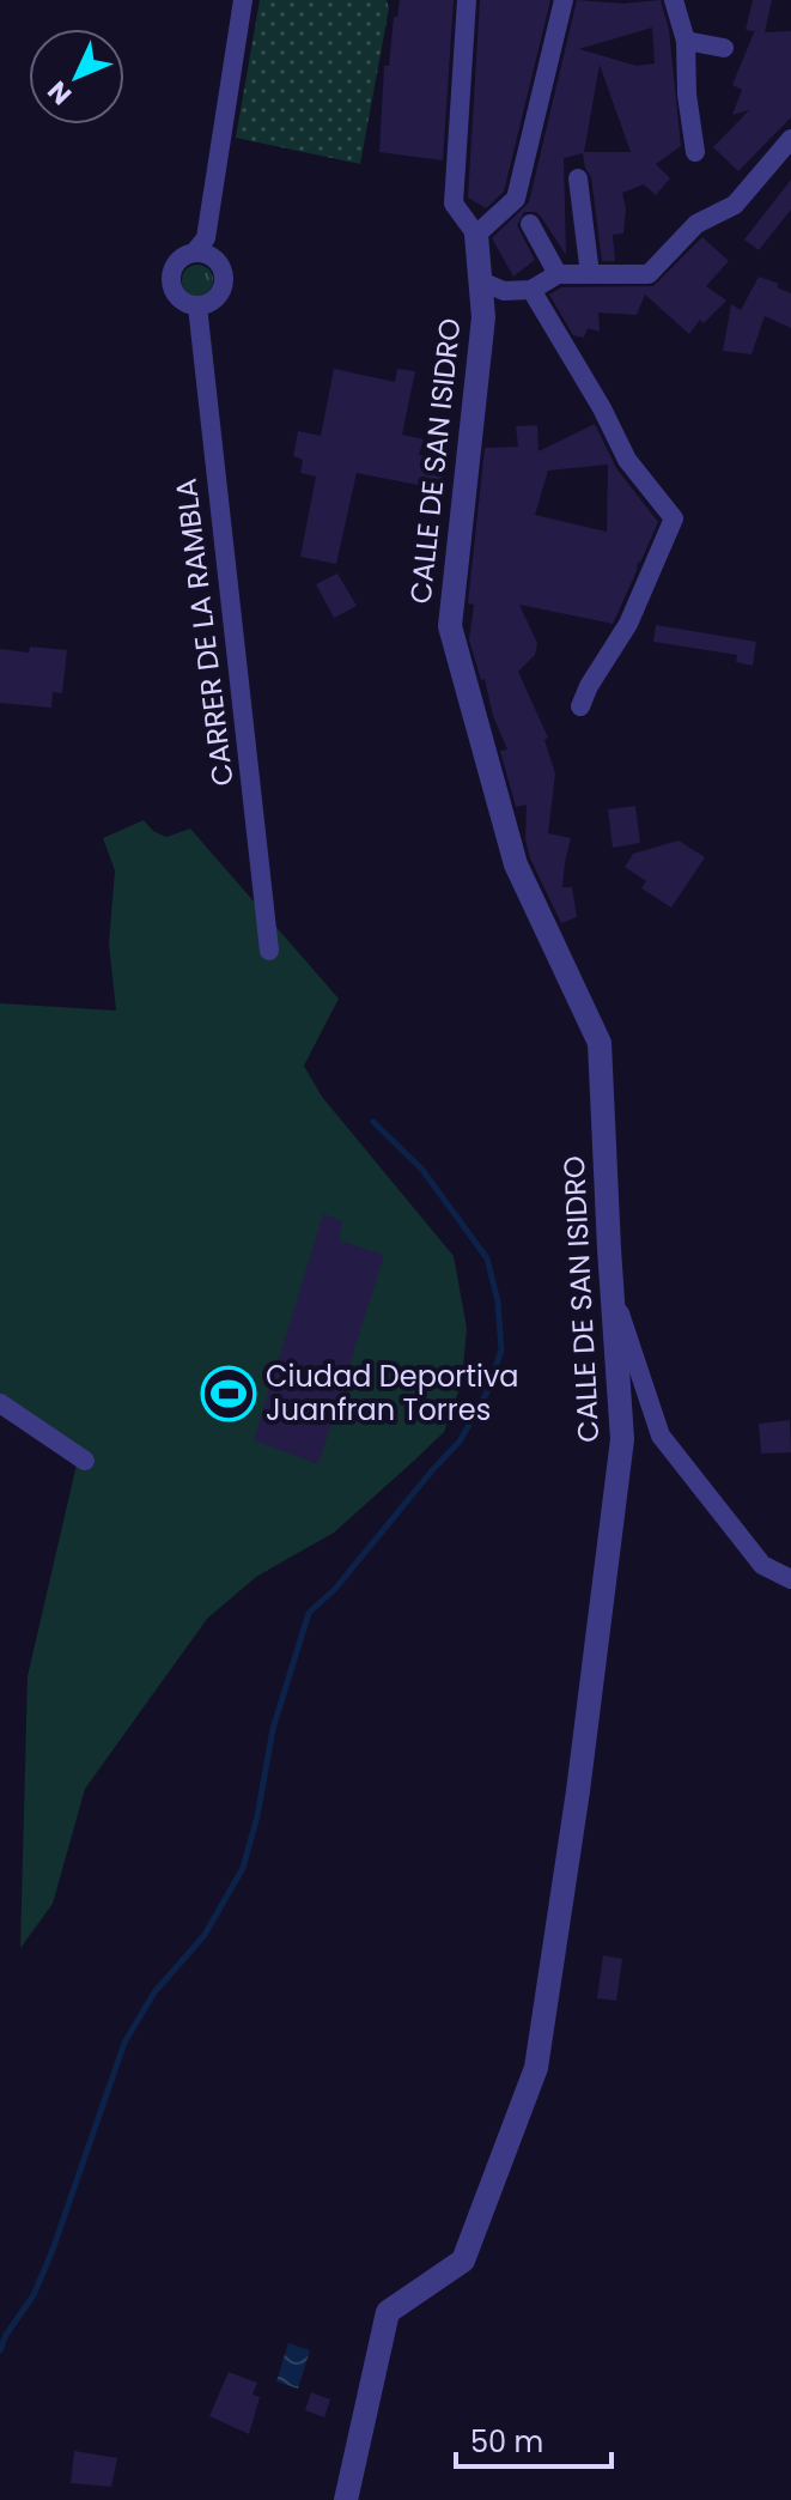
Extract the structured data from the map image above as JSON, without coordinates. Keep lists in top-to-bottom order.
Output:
{
  "streets": {
    "street": ["CALLE DE SAN ISIDRO", "CARRER DE LA RAMBLA"]
  },
  "places": {
    "sports": ["Ciudad Deportiva Juanfran Torres"]
  },
  "scale_bar": "50 m",
  "north": "bottom left"
}
